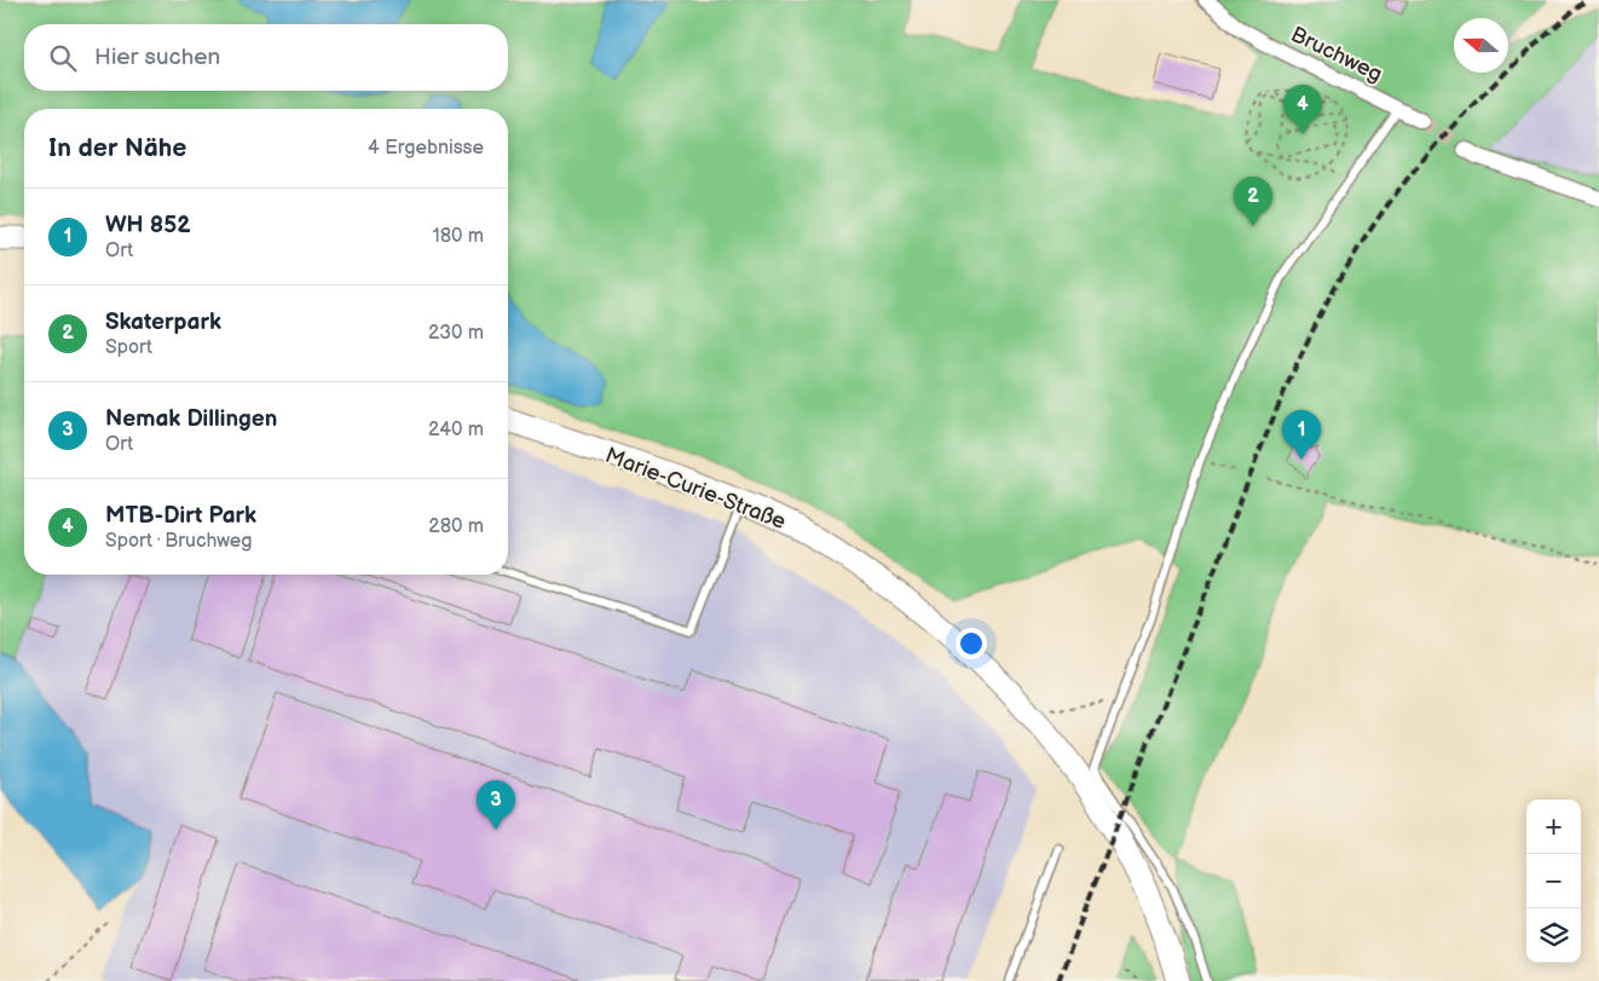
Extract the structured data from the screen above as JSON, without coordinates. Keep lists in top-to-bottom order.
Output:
{
  "streets": {
    "main road": ["Marie-Curie-Straße"],
    "street": ["Bruchweg"]
  },
  "north": "left",
  "page": {
    "search": "Hier suchen",
    "pins": [
      "4",
      "2",
      "1",
      "3"
    ],
    "heading": ["In der Nähe", "4 Ergebnisse"],
    "list": [
      {
        "mark": "1",
        "name": "WH 852",
        "note": "Ort",
        "value": "180 m"
      },
      {
        "mark": "2",
        "name": "Skaterpark",
        "note": "Sport",
        "value": "230 m"
      },
      {
        "mark": "3",
        "name": "Nemak Dillingen",
        "note": "Ort",
        "value": "240 m"
      },
      {
        "mark": "4",
        "name": "MTB-Dirt Park",
        "note": "Sport · Bruchweg",
        "value": "280 m"
      }
    ],
    "map_buttons": ["+", "−"]
  }
}
